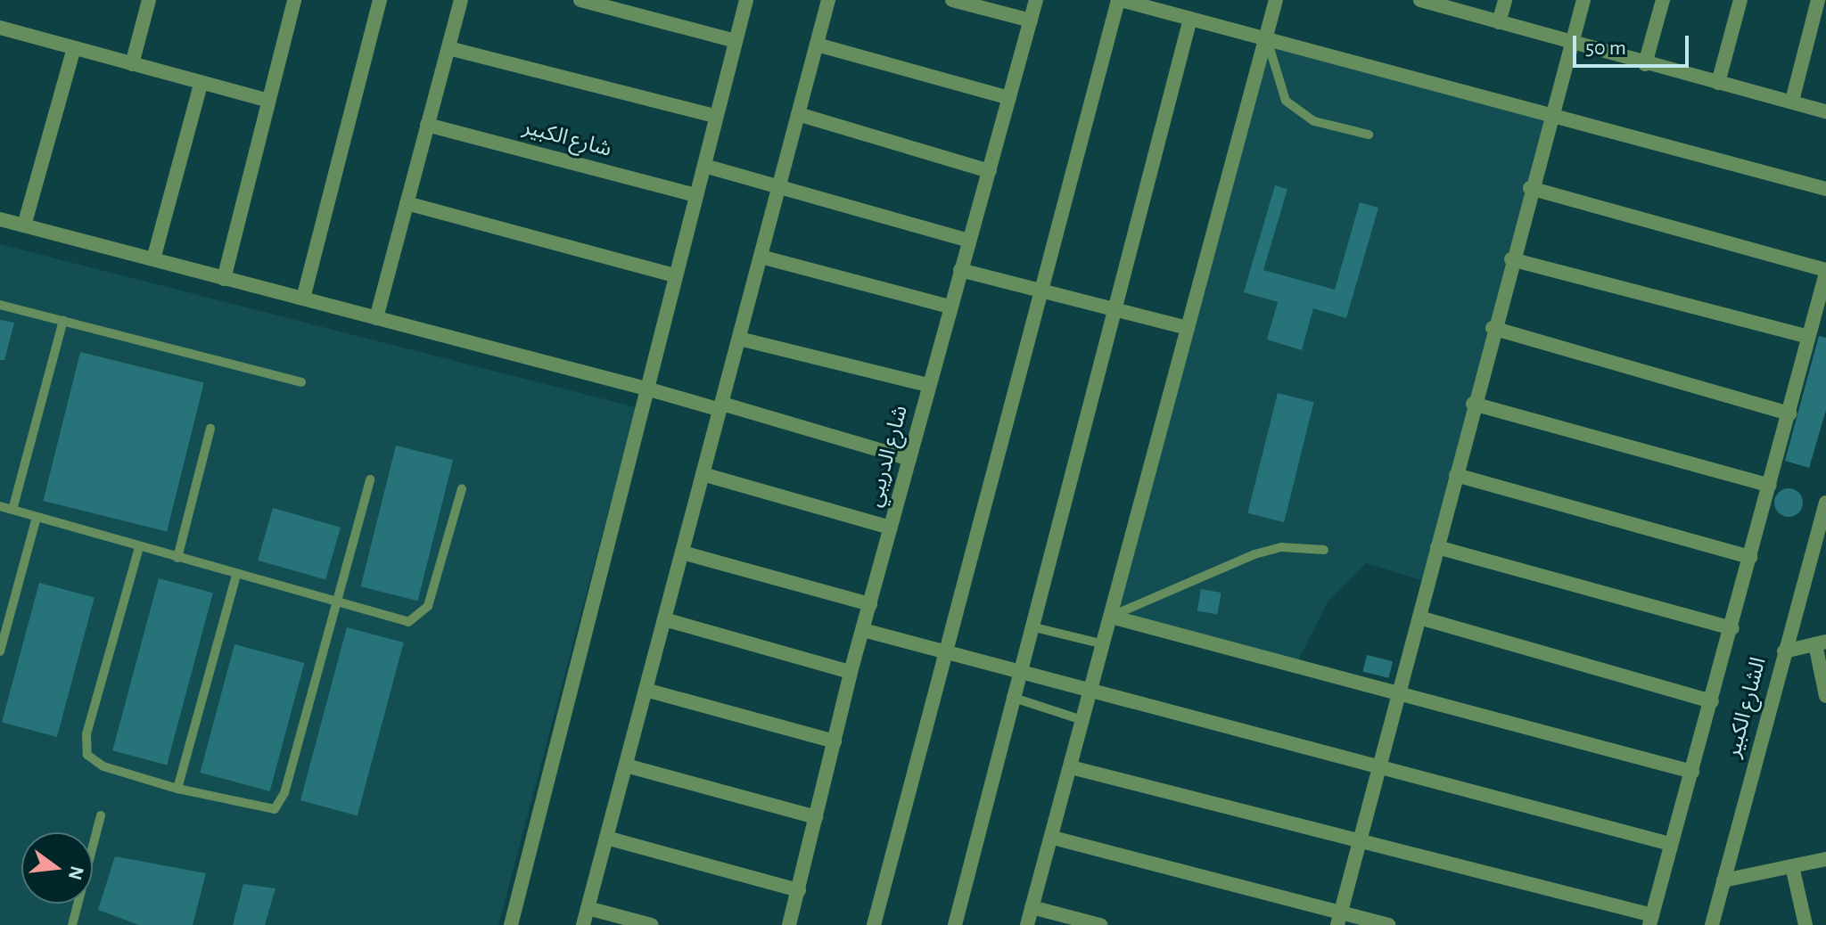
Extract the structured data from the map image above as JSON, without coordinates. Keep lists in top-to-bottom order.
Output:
{
  "streets": {
    "street": ["شارع الكبير", "شارع الدريبي", "الشارع الكبير"]
  },
  "scale_bar": "50 m",
  "north": "right"
}
